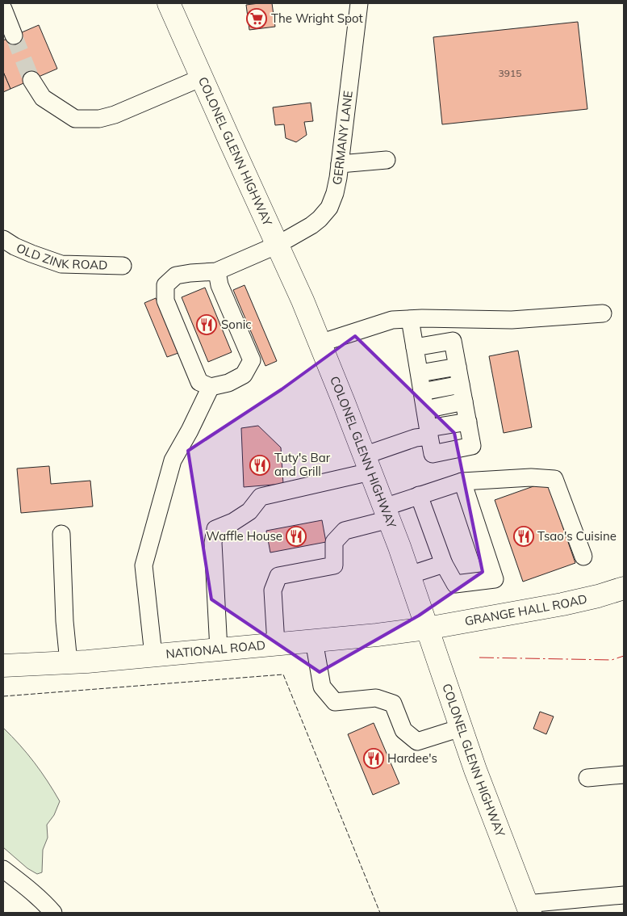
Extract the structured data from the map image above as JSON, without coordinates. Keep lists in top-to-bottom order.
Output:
{
  "streets": {
    "main road": ["COLONEL GLENN HIGHWAY", "GRANGE HALL ROAD", "NATIONAL ROAD"],
    "street": ["GERMANY LANE", "OLD ZINK ROAD"]
  },
  "crossings": [
    ["GERMANY LANE", "COLONEL GLENN HIGHWAY"],
    ["COLONEL GLENN HIGHWAY", "GRANGE HALL ROAD"],
    ["COLONEL GLENN HIGHWAY", "NATIONAL ROAD"],
    ["GRANGE HALL ROAD", "NATIONAL ROAD"]
  ],
  "places": {
    "supermarket": ["The Wright Spot"],
    "restaurant": [
      "Sonic",
      "Tuty's Bar and Grill",
      "Waffle House",
      "Tsao's Cuisine",
      "Hardee's"
    ]
  },
  "house_numbers": ["3915"]
}
